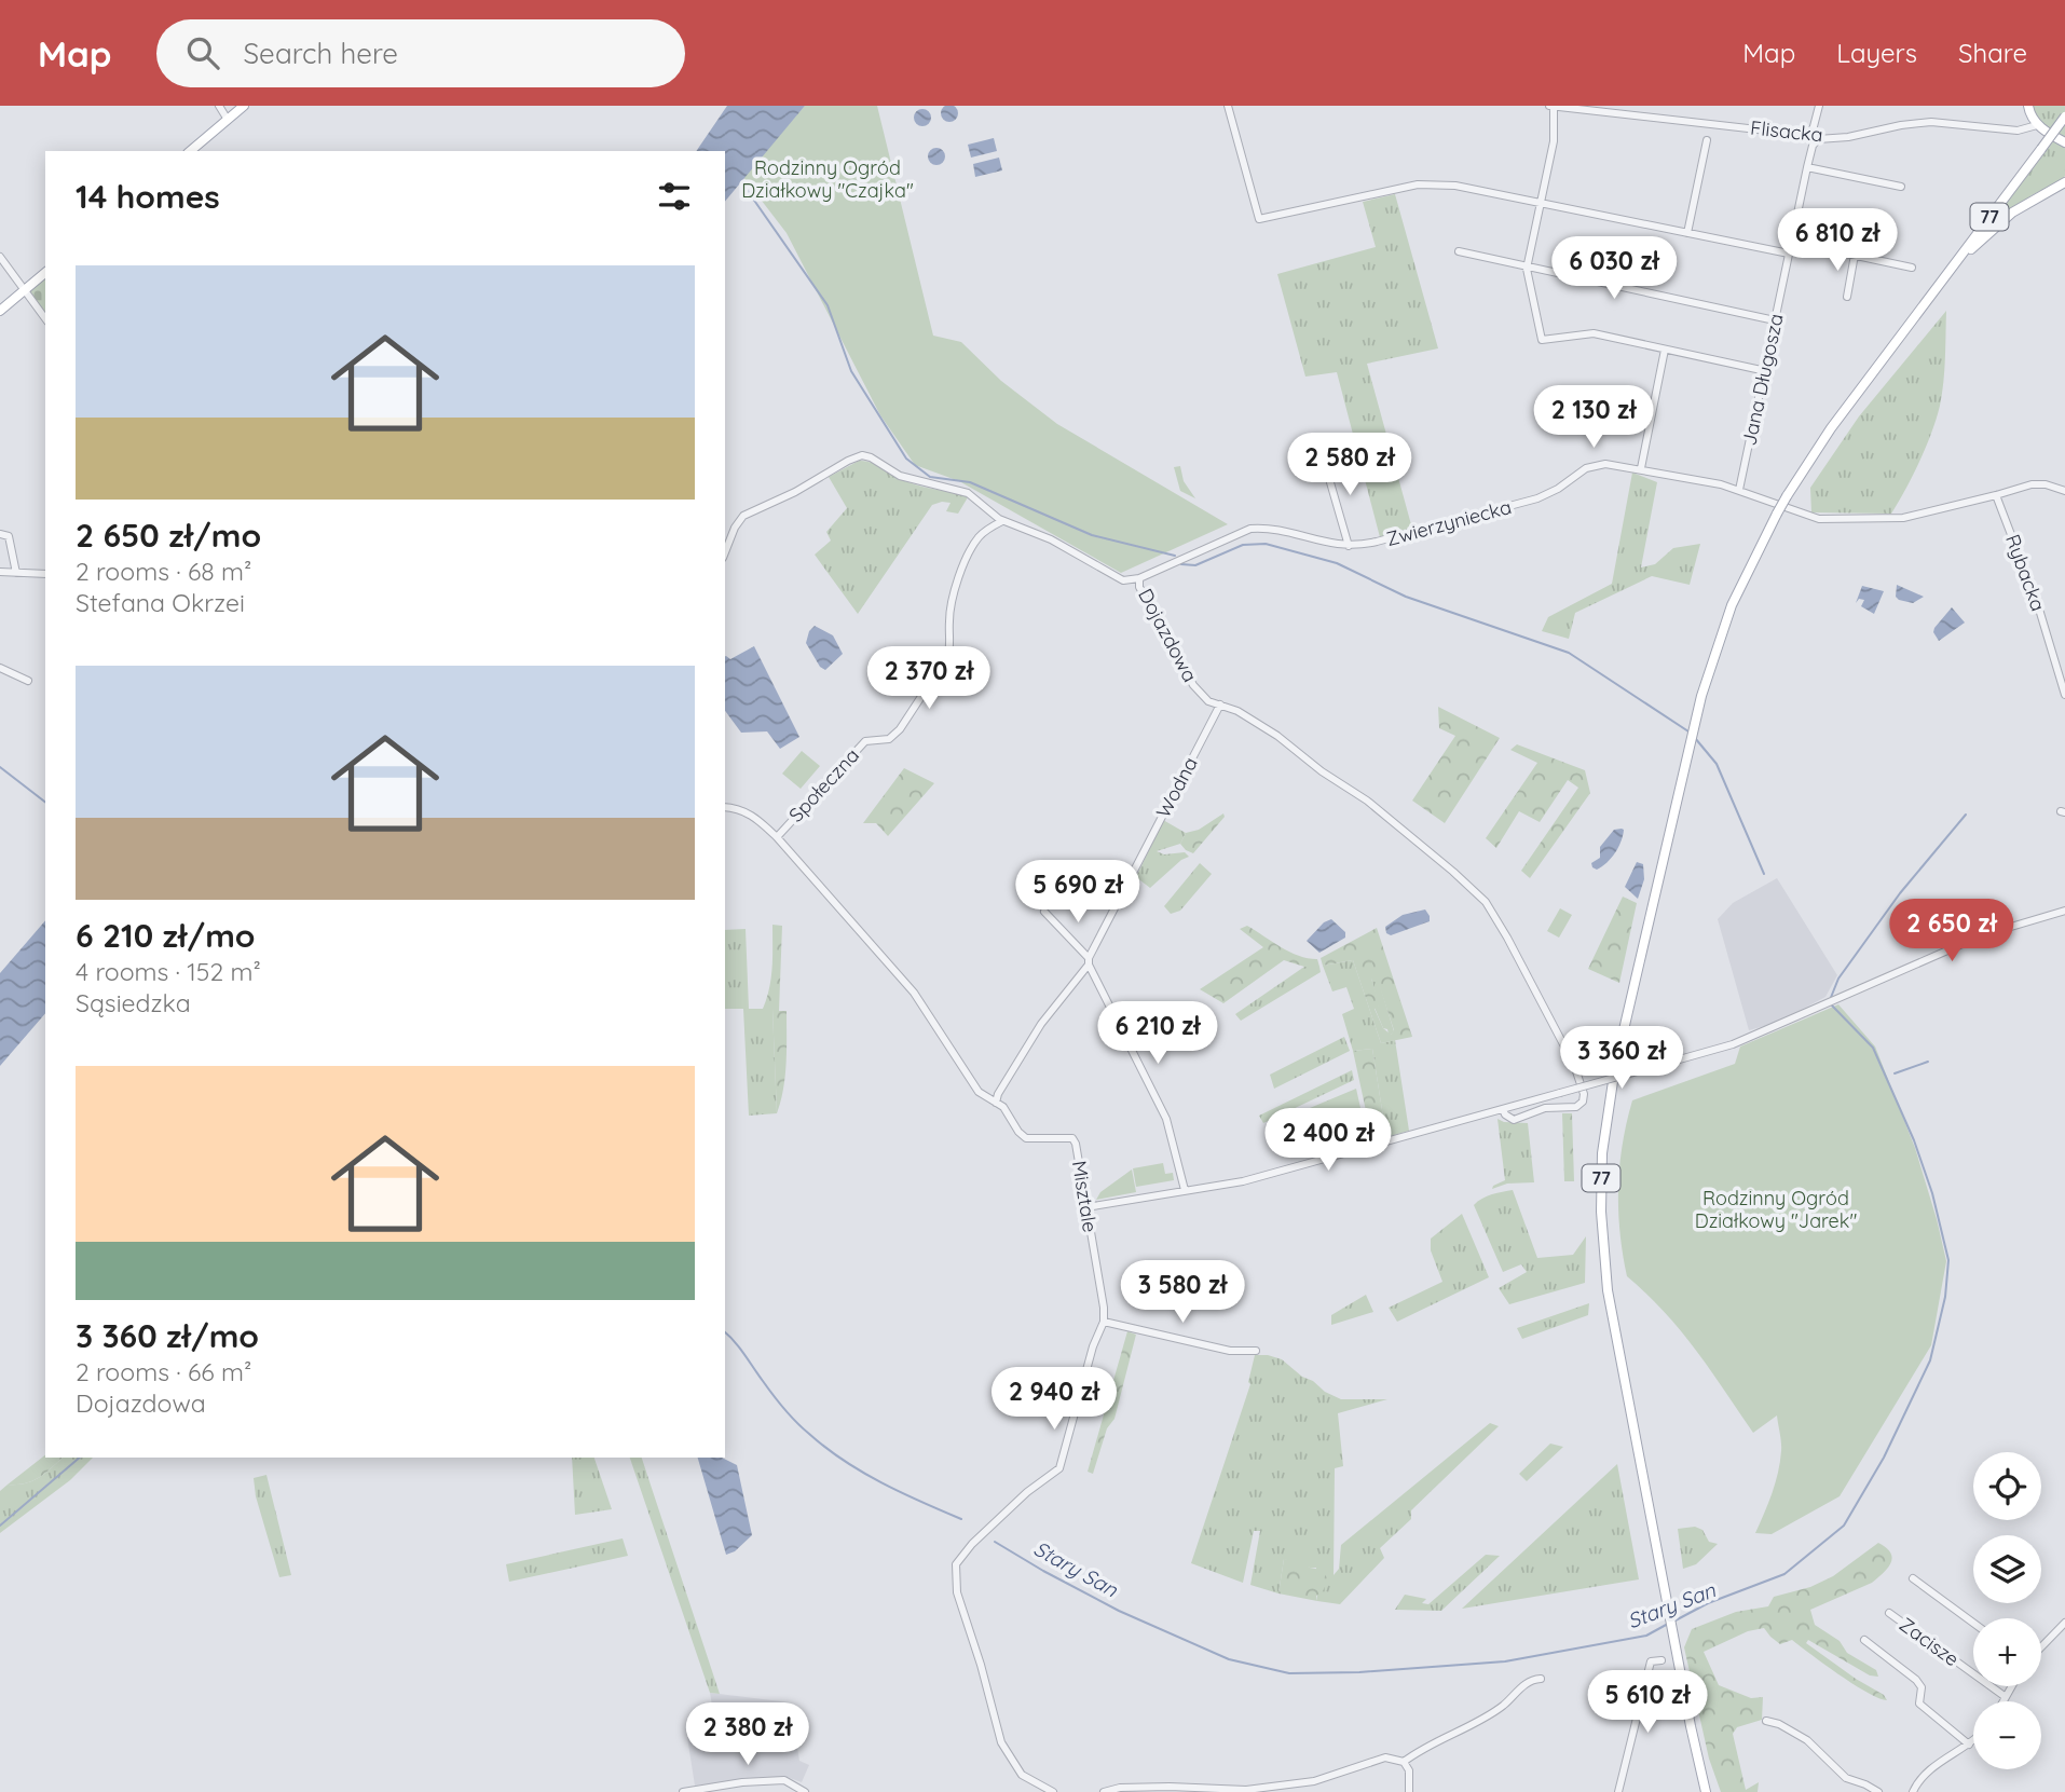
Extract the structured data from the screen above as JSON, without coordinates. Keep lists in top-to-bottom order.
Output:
{
  "streets": {
    "main road": ["77"],
    "street": [
      "Flisacka",
      "Jana Długosza",
      "Zwierzyniecka",
      "Rybacka",
      "Dojazdowa",
      "Społeczna",
      "Wodna",
      "Misztale",
      "Zacisze"
    ]
  },
  "crossings": [
    ["Flisacka", "Jana Długosza"],
    ["Jana Długosza", "Zwierzyniecka"],
    ["Zwierzyniecka", "Rybacka"],
    ["Zwierzyniecka", "Dojazdowa"],
    ["Dojazdowa", "Społeczna"],
    ["Dojazdowa", "Wodna"],
    ["Społeczna", "Misztale"],
    ["Wodna", "Misztale"]
  ],
  "water": ["Stary San"],
  "parks": ["Rodzinny Ogród Działkowy \"Czajka\"", "Rodzinny Ogród Działkowy \"Jarek\""],
  "page": {
    "header": "Map",
    "search": "Search here",
    "nav": ["Map", "Layers", "Share"],
    "heading": "14 homes",
    "price": [
      "6 810 zł",
      "6 030 zł",
      "2 130 zł",
      "2 580 zł",
      "2 370 zł",
      "5 690 zł",
      "2 650 zł",
      "6 210 zł",
      "3 360 zł",
      "2 400 zł",
      "3 580 zł",
      "2 940 zł",
      "5 610 zł",
      "2 380 zł"
    ],
    "list": [
      {
        "name": "2 650 zł/mo",
        "note": "2 rooms · 68 m² · Stefana Okrzei"
      },
      {
        "name": "6 210 zł/mo",
        "note": "4 rooms · 152 m² · Sąsiedzka"
      },
      {
        "name": "3 360 zł/mo",
        "note": "2 rooms · 66 m² · Dojazdowa"
      }
    ],
    "map_buttons": ["+", "−"]
  }
}
